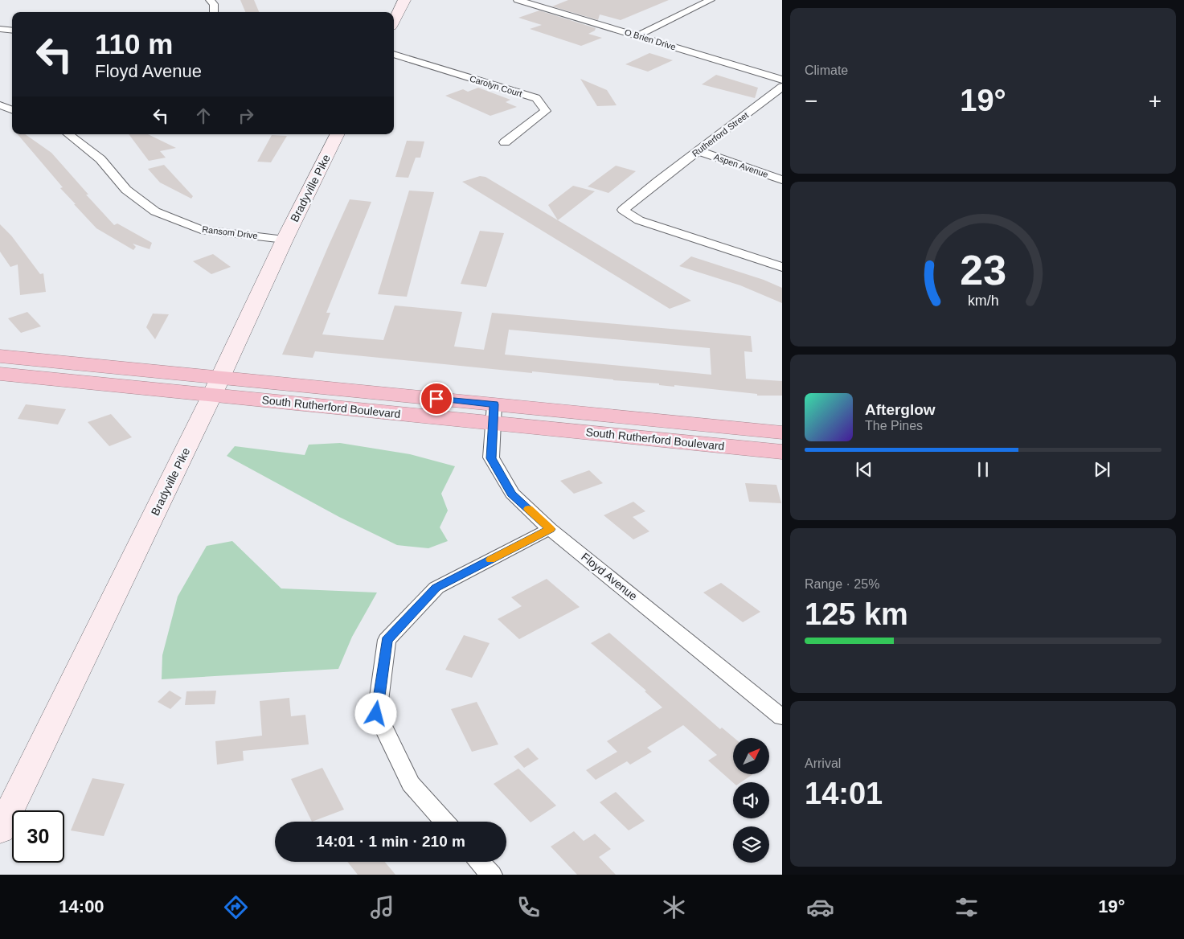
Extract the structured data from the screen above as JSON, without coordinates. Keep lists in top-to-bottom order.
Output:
{
  "streets": {
    "highway": ["South Rutherford Boulevard"],
    "main road": ["Bradyville Pike"],
    "street": [
      "O Brien Drive",
      "Carolyn Court",
      "Rutherford Street",
      "Aspen Avenue",
      "Ransom Drive",
      "Floyd Avenue"
    ]
  },
  "crossings": [
    ["Rutherford Street", "Aspen Avenue"],
    ["Bradyville Pike", "Ransom Drive"],
    ["Bradyville Pike", "South Rutherford Boulevard"],
    ["South Rutherford Boulevard", "Floyd Avenue"]
  ],
  "north": "top right",
  "page": {
    "tile": [
      "Climate",
      ["Range · 25%", "125 km"],
      ["Arrival", "14:01"]
    ],
    "turn": ["110 m", "Floyd Avenue"],
    "heat": ["−", "19°", "+"],
    "song": ["Afterglow", "The Pines"],
    "limit": "30",
    "trip": "14:01 · 1 min · 210 m",
    "tabs": ["14:00", "19°"],
    "gauge": ["23", "km/h"]
  }
}
